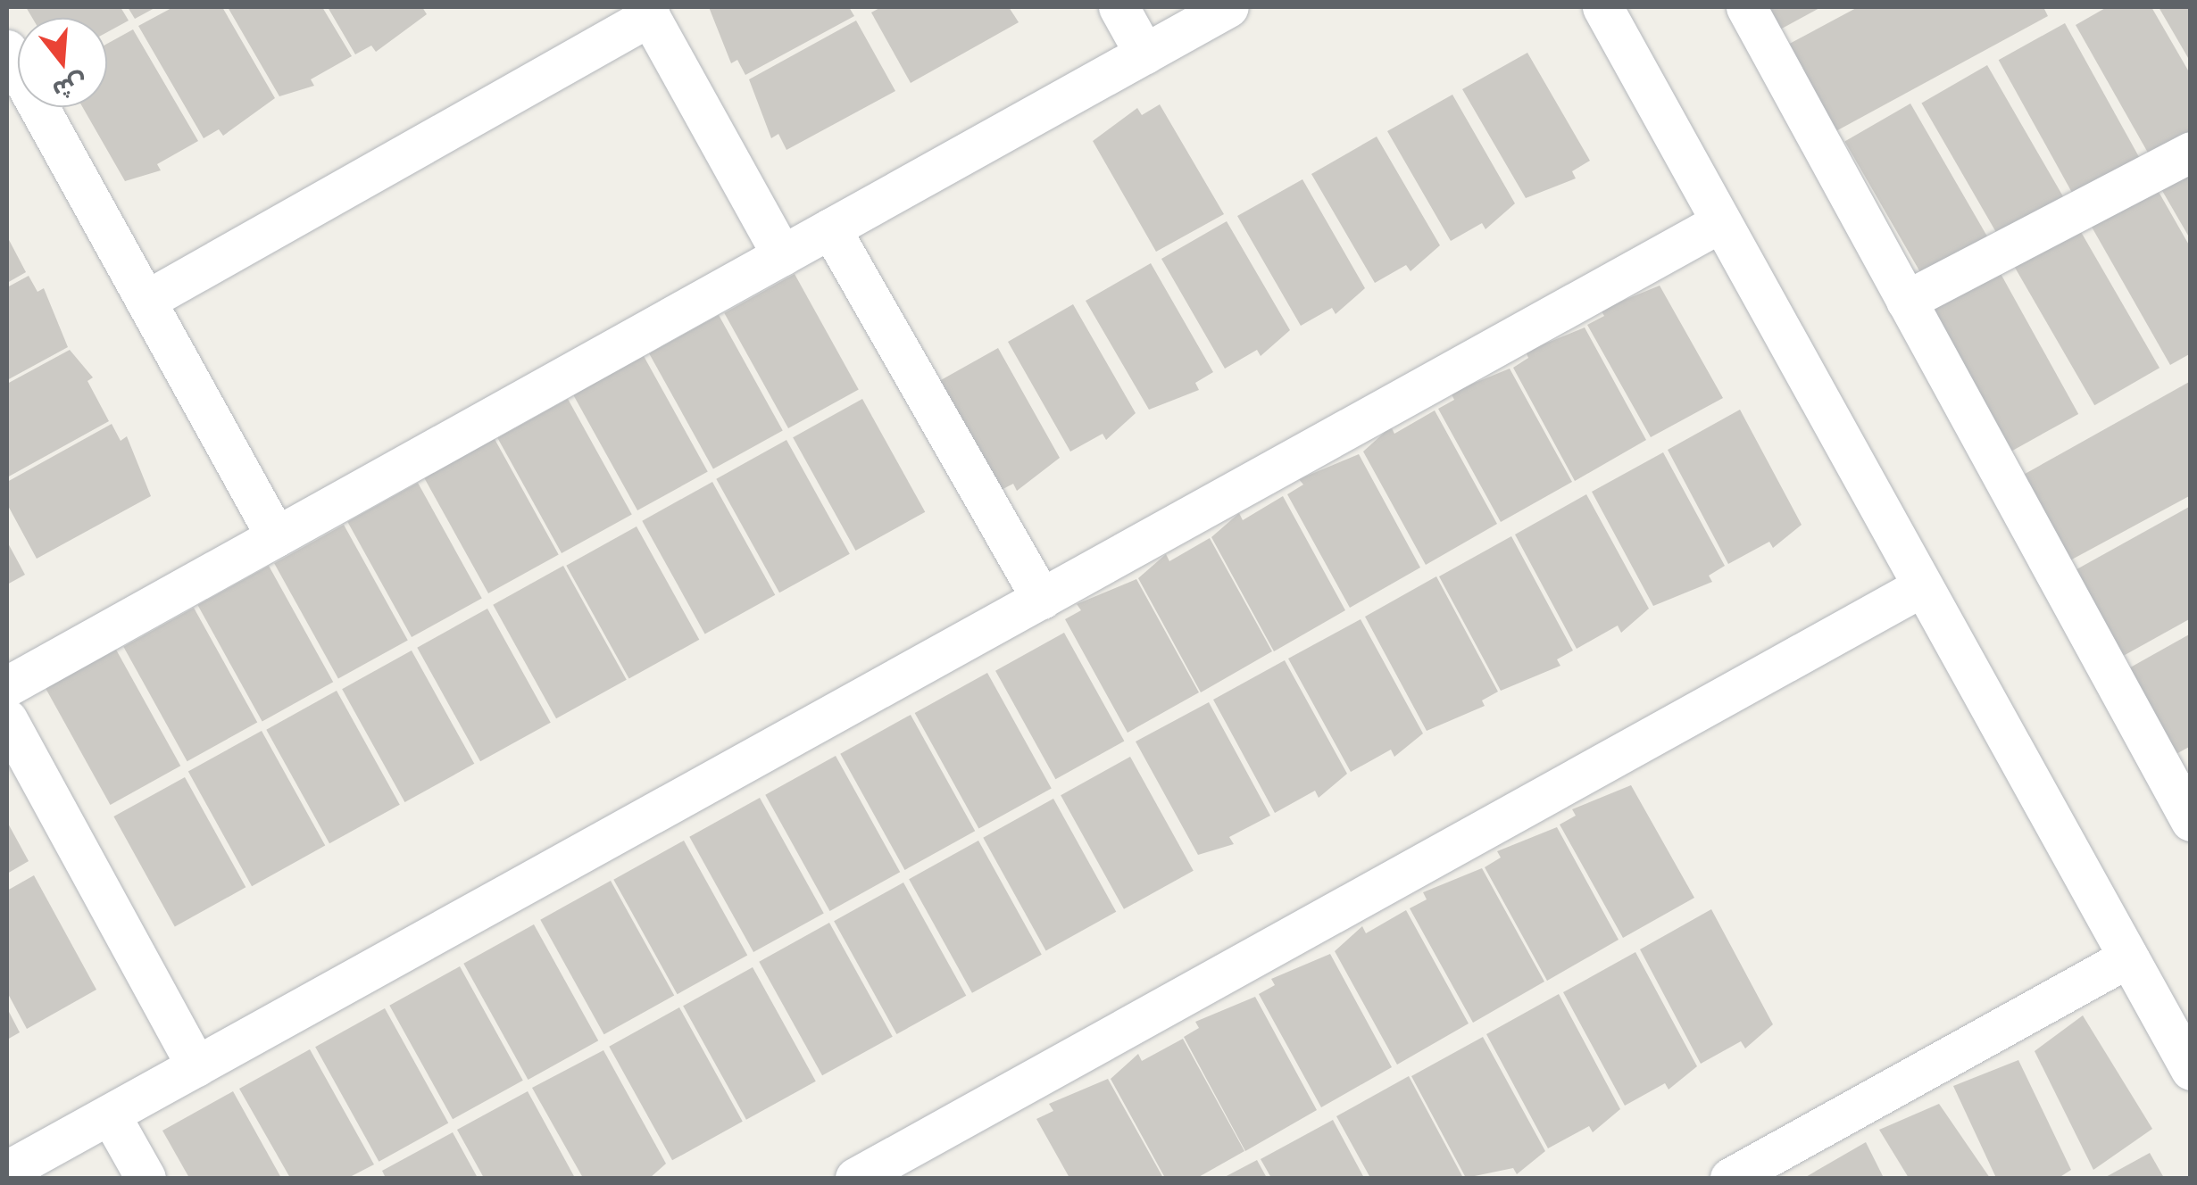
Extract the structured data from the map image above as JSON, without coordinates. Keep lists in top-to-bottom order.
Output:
{
  "north": "bottom"
}
